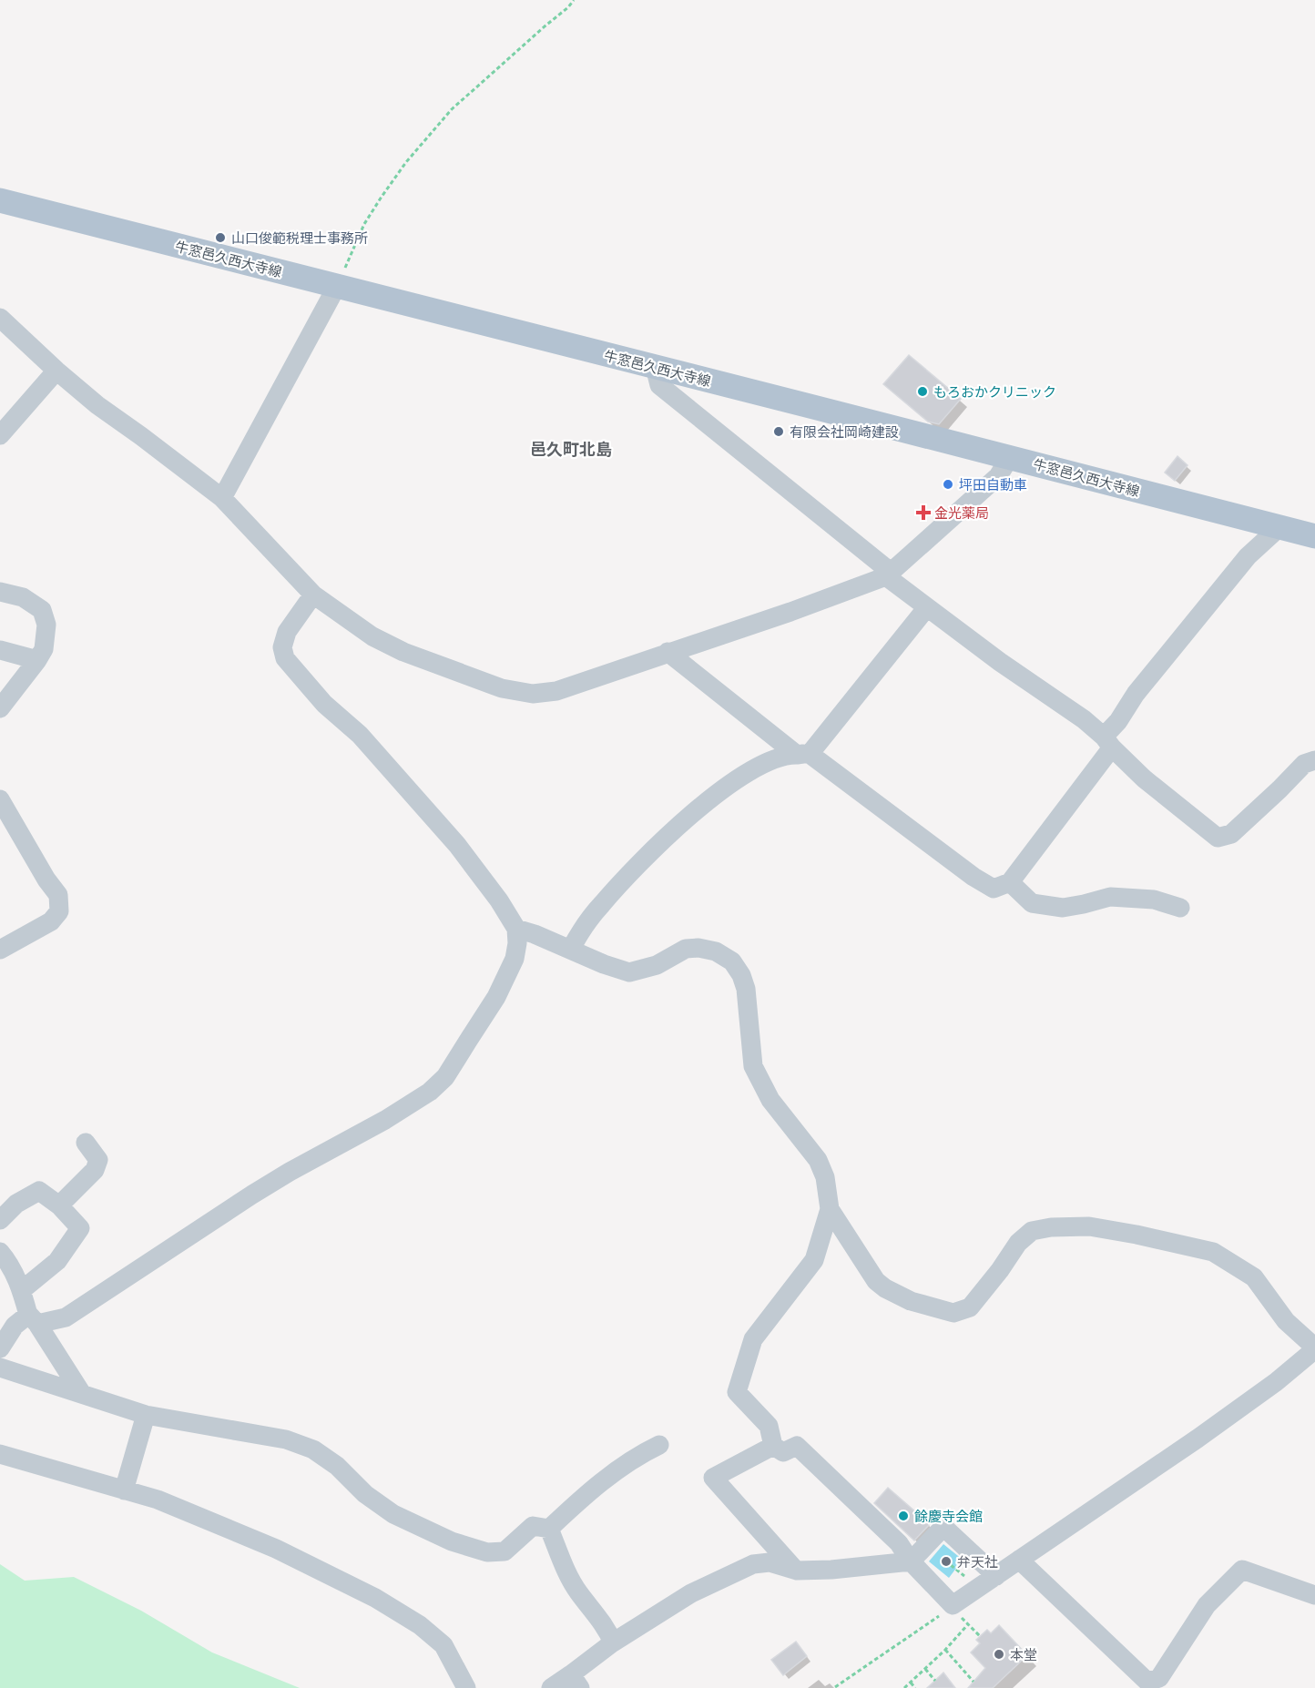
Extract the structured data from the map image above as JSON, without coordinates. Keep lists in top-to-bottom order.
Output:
{
  "streets": {
    "main road": ["牛窓邑久西大寺線"]
  },
  "districts": ["邑久町北島"],
  "places": {
    "other": [
      "山口俊範税理士事務所",
      "もろおかクリニック",
      "有限会社岡崎建設",
      "坪田自動車",
      "餘慶寺会館",
      "弁天社",
      "本堂"
    ],
    "health": ["金光薬局"]
  }
}
